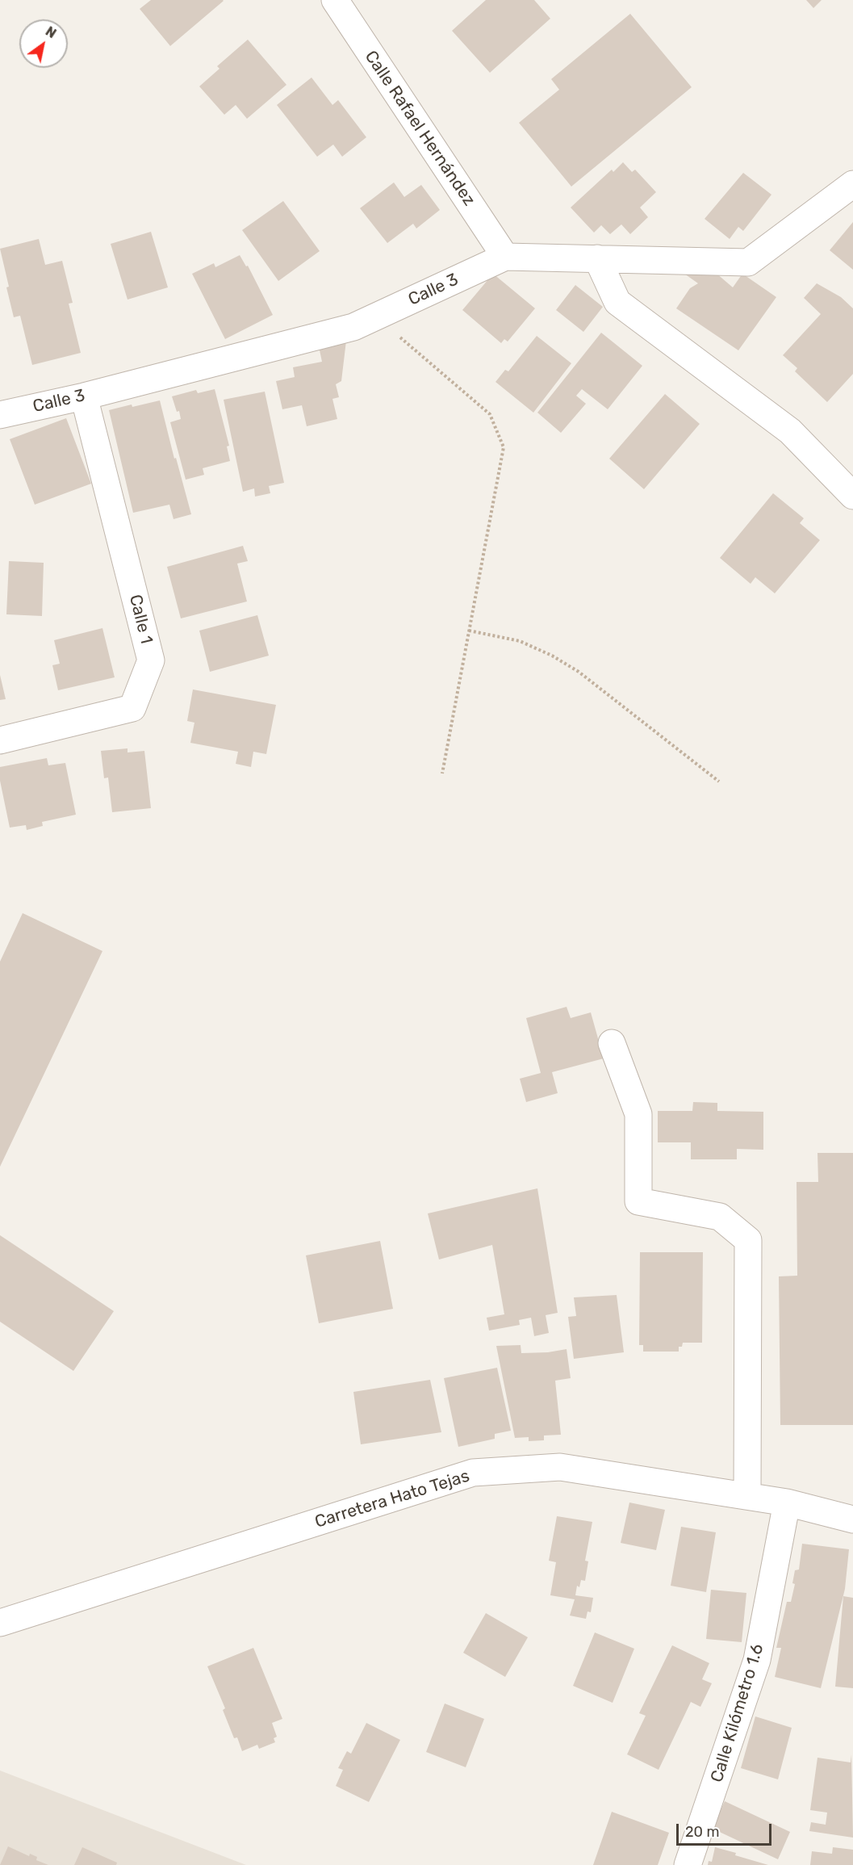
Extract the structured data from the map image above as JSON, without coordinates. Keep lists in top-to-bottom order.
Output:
{
  "streets": {
    "street": [
      "Calle Rafael Hernández",
      "Calle 3",
      "Calle 1",
      "Carretera Hato Tejas",
      "Calle Kilómetro 1.6"
    ]
  },
  "crossings": [
    ["Calle Rafael Hernández", "Calle 3"],
    ["Calle 3", "Calle 1"],
    ["Carretera Hato Tejas", "Calle Kilómetro 1.6"]
  ],
  "scale_bar": "20 m",
  "north": "top right"
}
